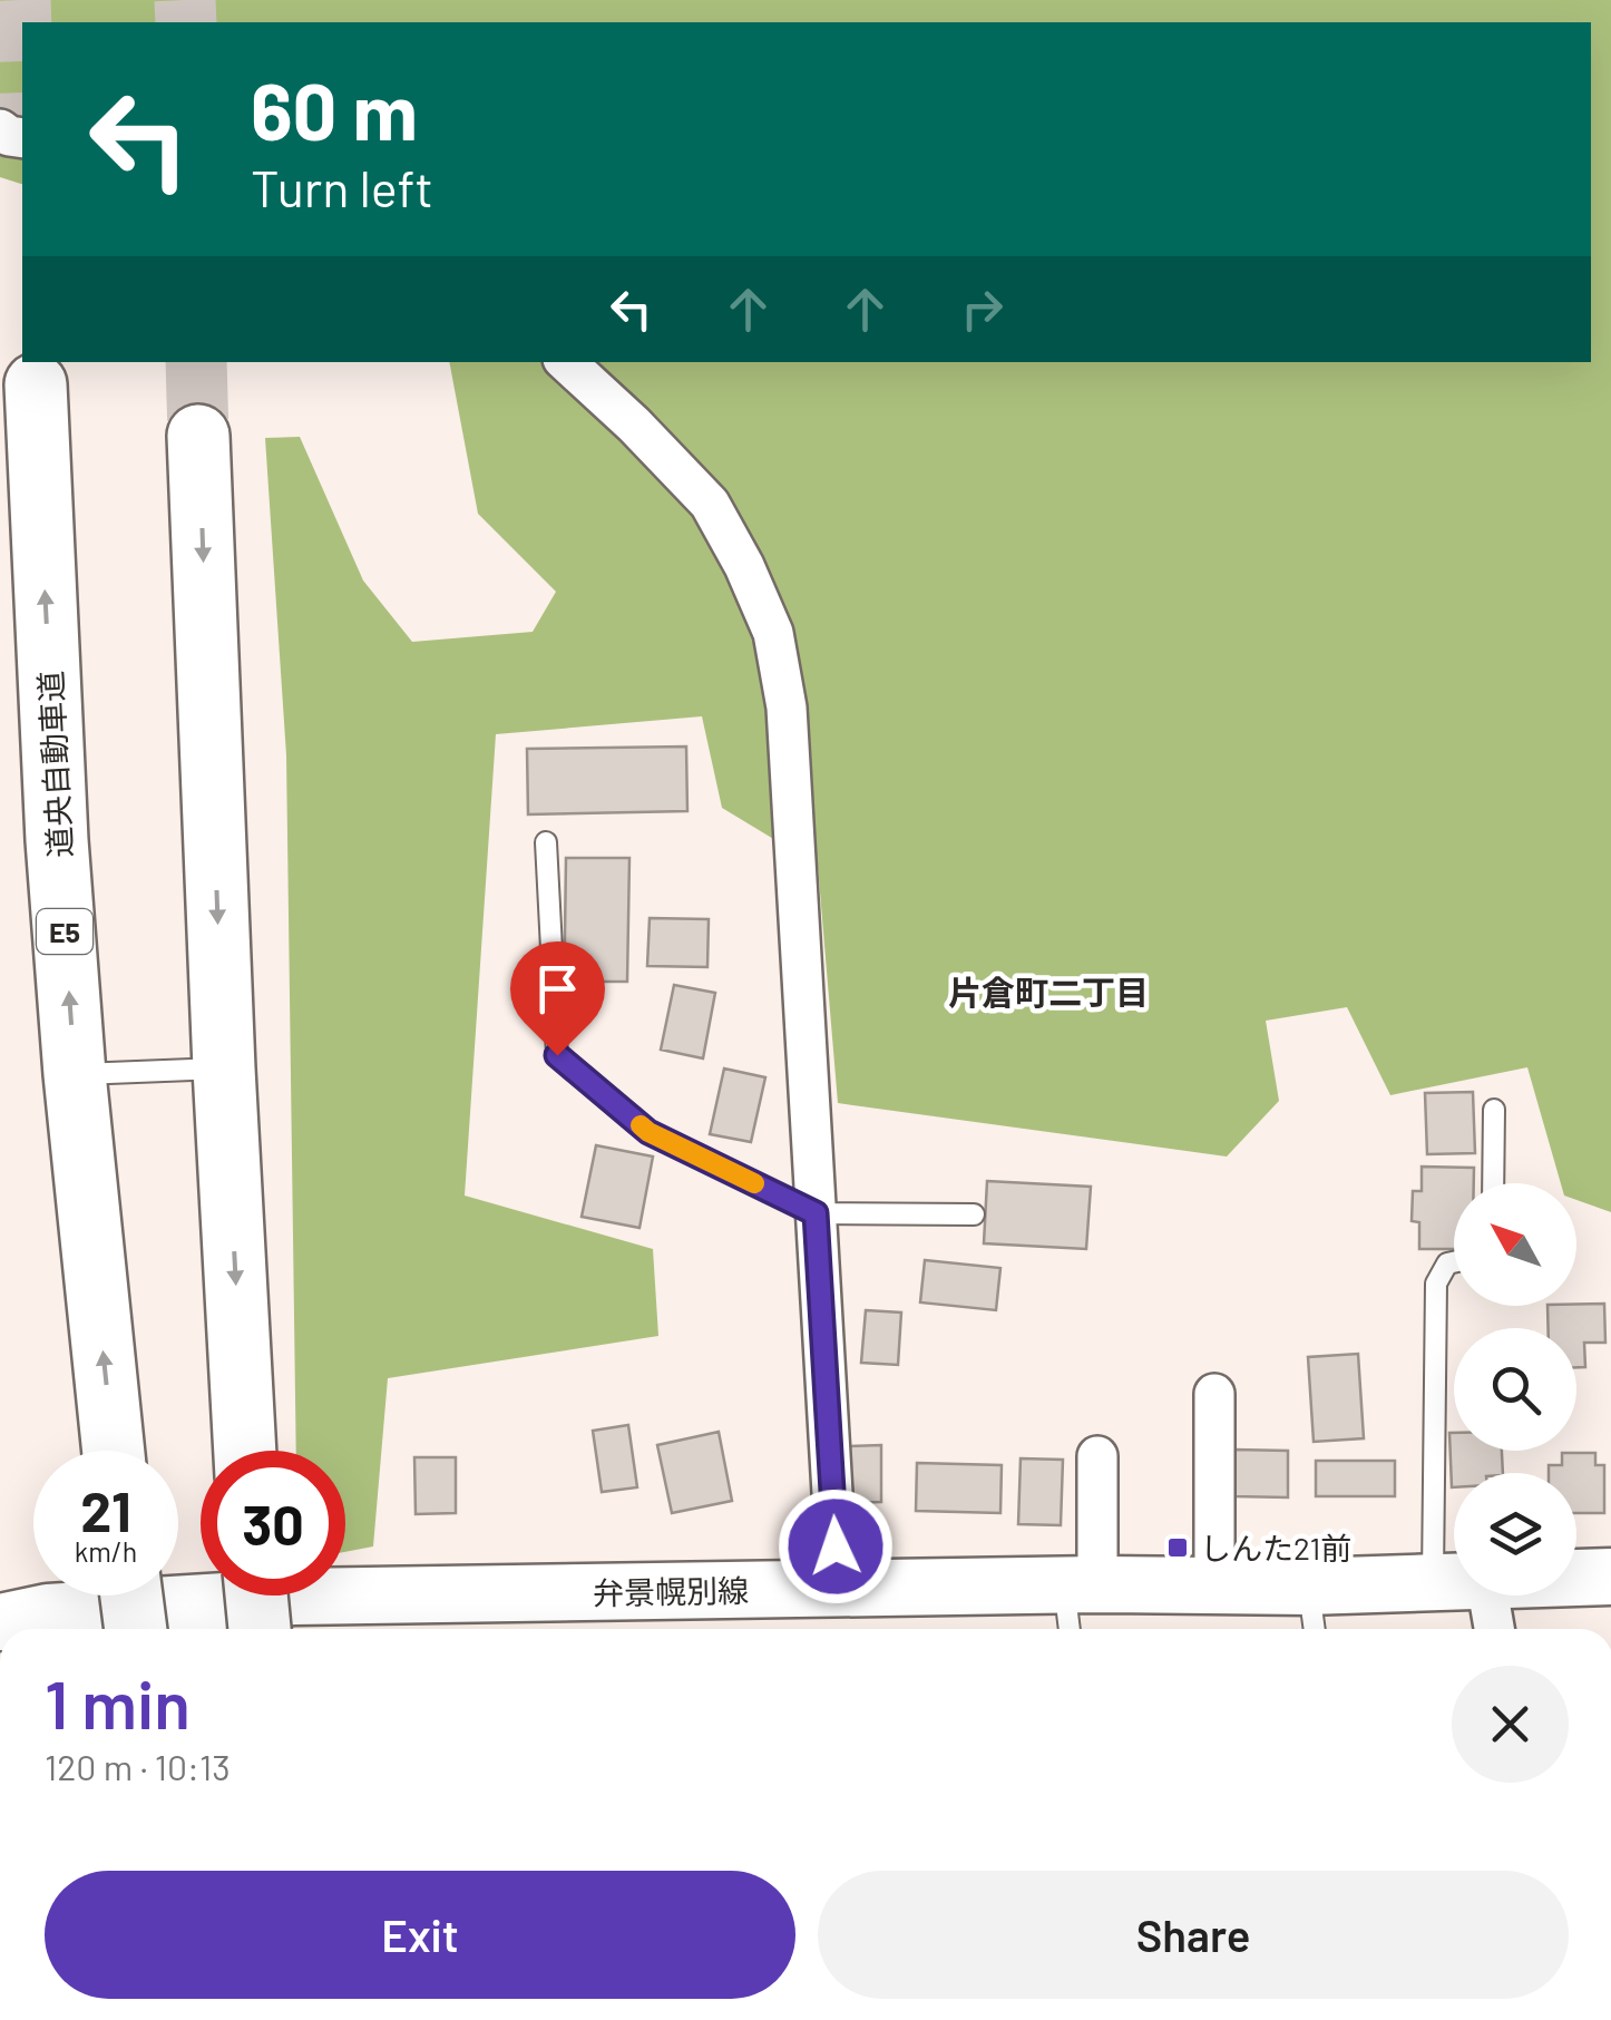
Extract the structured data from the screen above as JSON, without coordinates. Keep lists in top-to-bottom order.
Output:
{
  "streets": {
    "highway": ["道央自動車道", "E5"],
    "main road": ["弁景幌別線"]
  },
  "districts": ["片倉町二丁目"],
  "places": {
    "transit": ["しんた21前"]
  },
  "north": "top left",
  "page": {
    "turn": ["60 m", "Turn left"],
    "speed": "21 km/h",
    "limit": "30",
    "heading": ["1 min", "120 m · 10:13"],
    "buttons": ["Exit", "Share"]
  }
}
